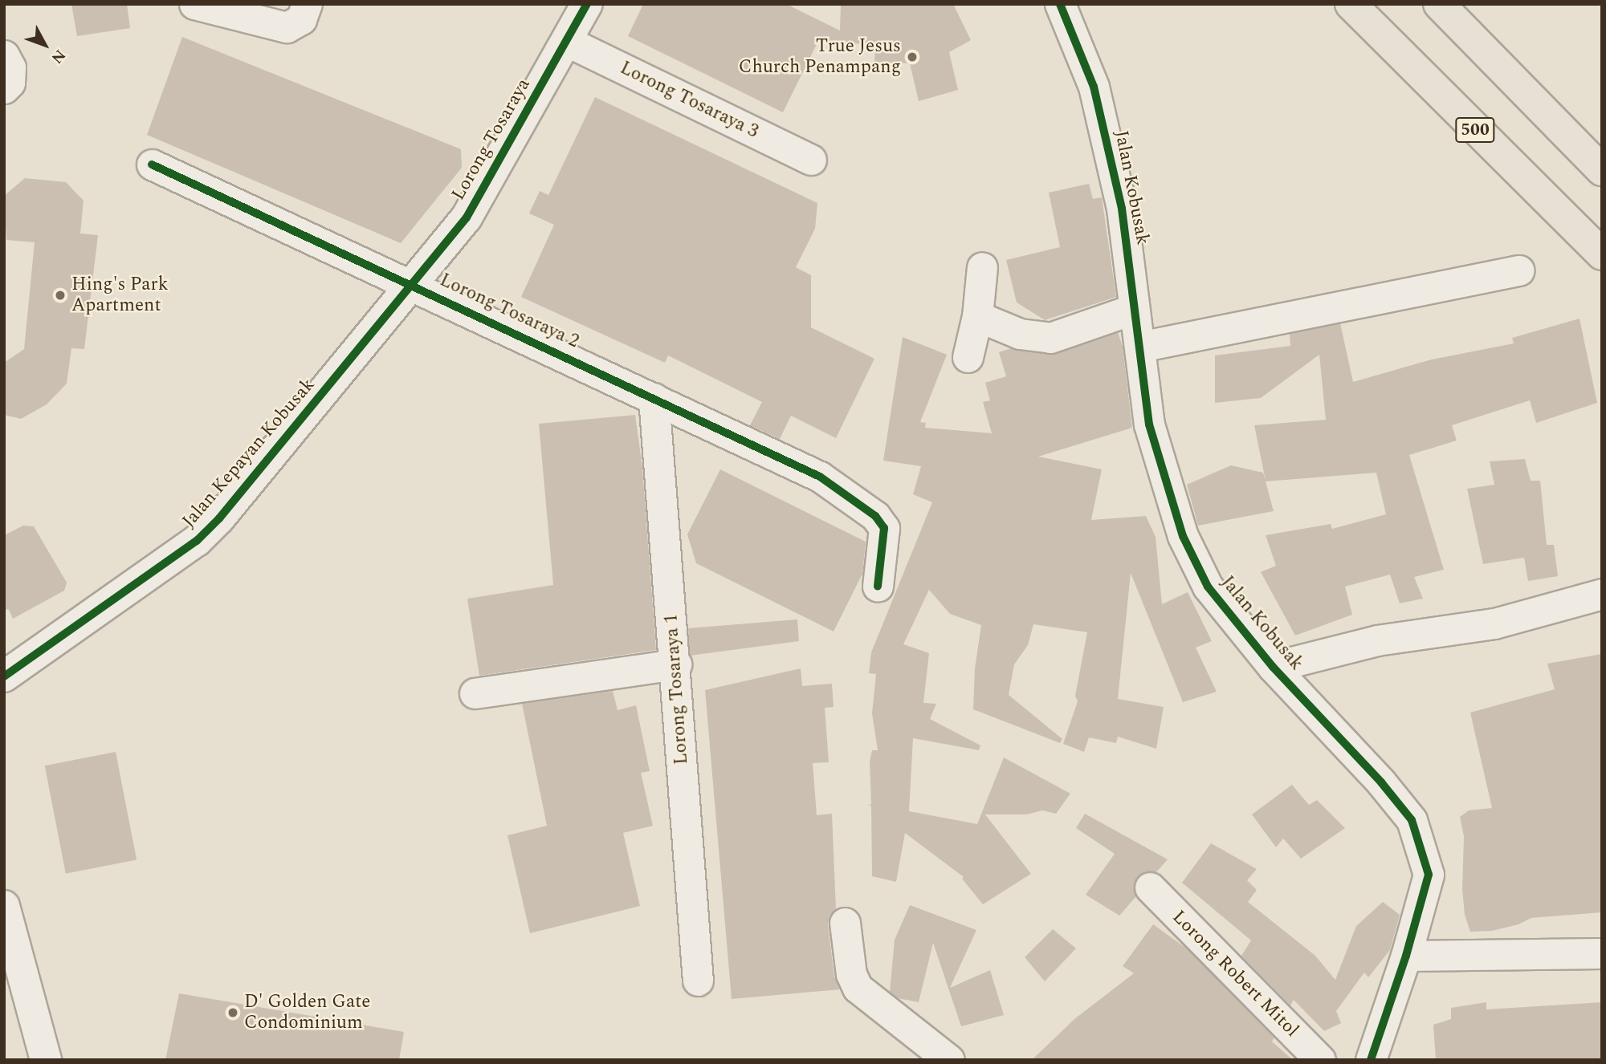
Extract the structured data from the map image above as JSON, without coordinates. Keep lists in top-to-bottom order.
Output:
{
  "streets": {
    "main road": ["500"],
    "street": [
      "Lorong Tosaraya 3",
      "Lorong Tosaraya",
      "Jalan Kobusak",
      "Lorong Tosaraya 2",
      "Jalan Kepayan Kobusak",
      "Lorong Tosaraya 1",
      "Lorong Robert Mitol"
    ]
  },
  "crossings": [
    ["Lorong Tosaraya 3", "Lorong Tosaraya"],
    ["Lorong Tosaraya", "Lorong Tosaraya 2"],
    ["Lorong Tosaraya", "Jalan Kepayan Kobusak"],
    ["Lorong Tosaraya 2", "Jalan Kepayan Kobusak"],
    ["Lorong Tosaraya 2", "Lorong Tosaraya 1"]
  ],
  "places": ["True Jesus Church Penampang", "Hing's Park Apartment", "D' Golden Gate Condominium"],
  "north": "bottom right"
}
